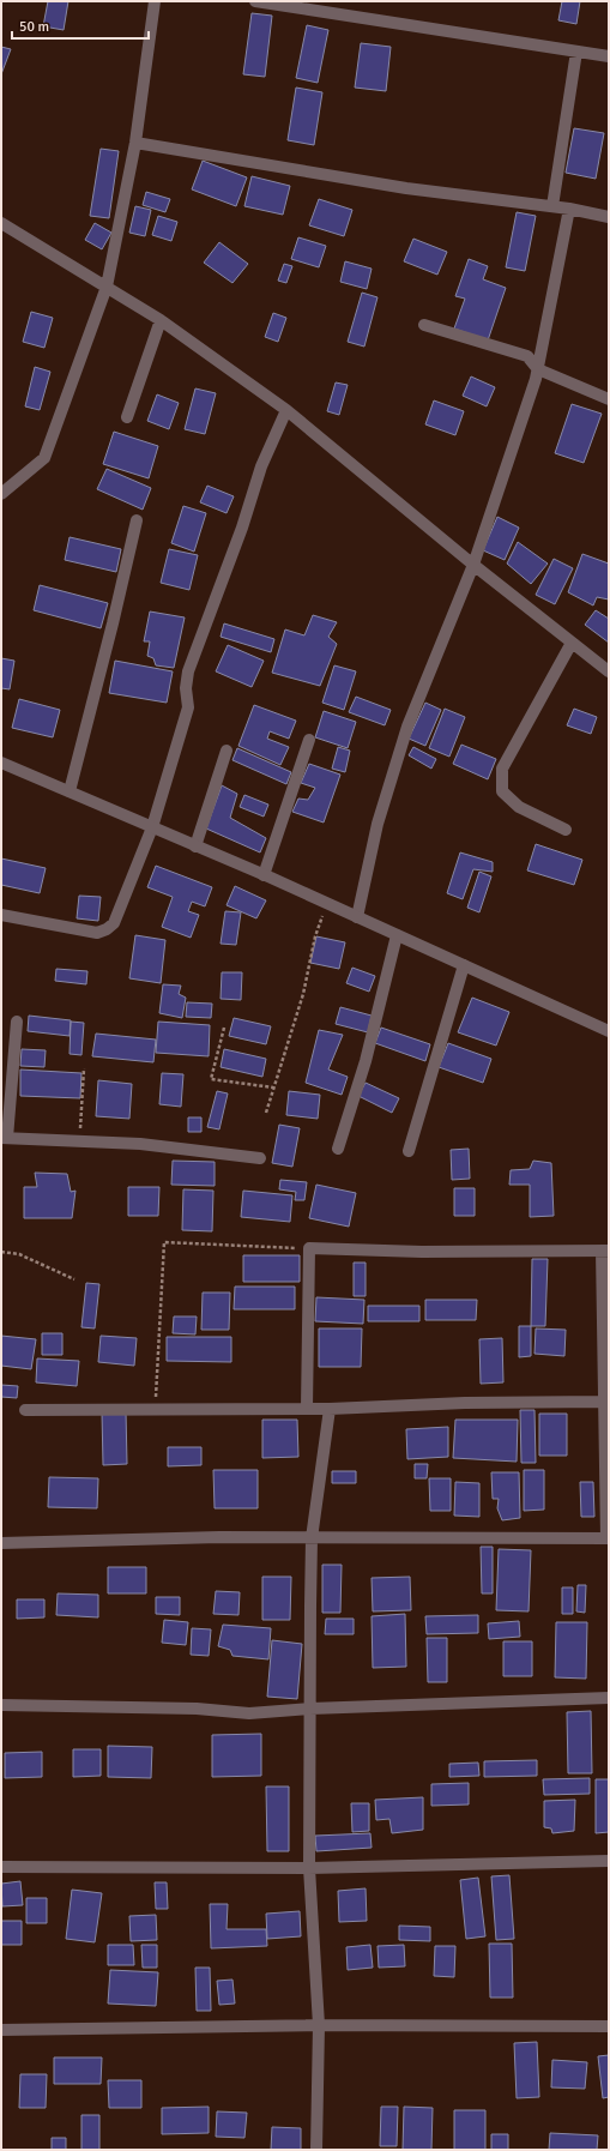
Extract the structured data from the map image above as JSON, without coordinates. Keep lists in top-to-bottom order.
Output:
{
  "scale_bar": "50 m"
}
